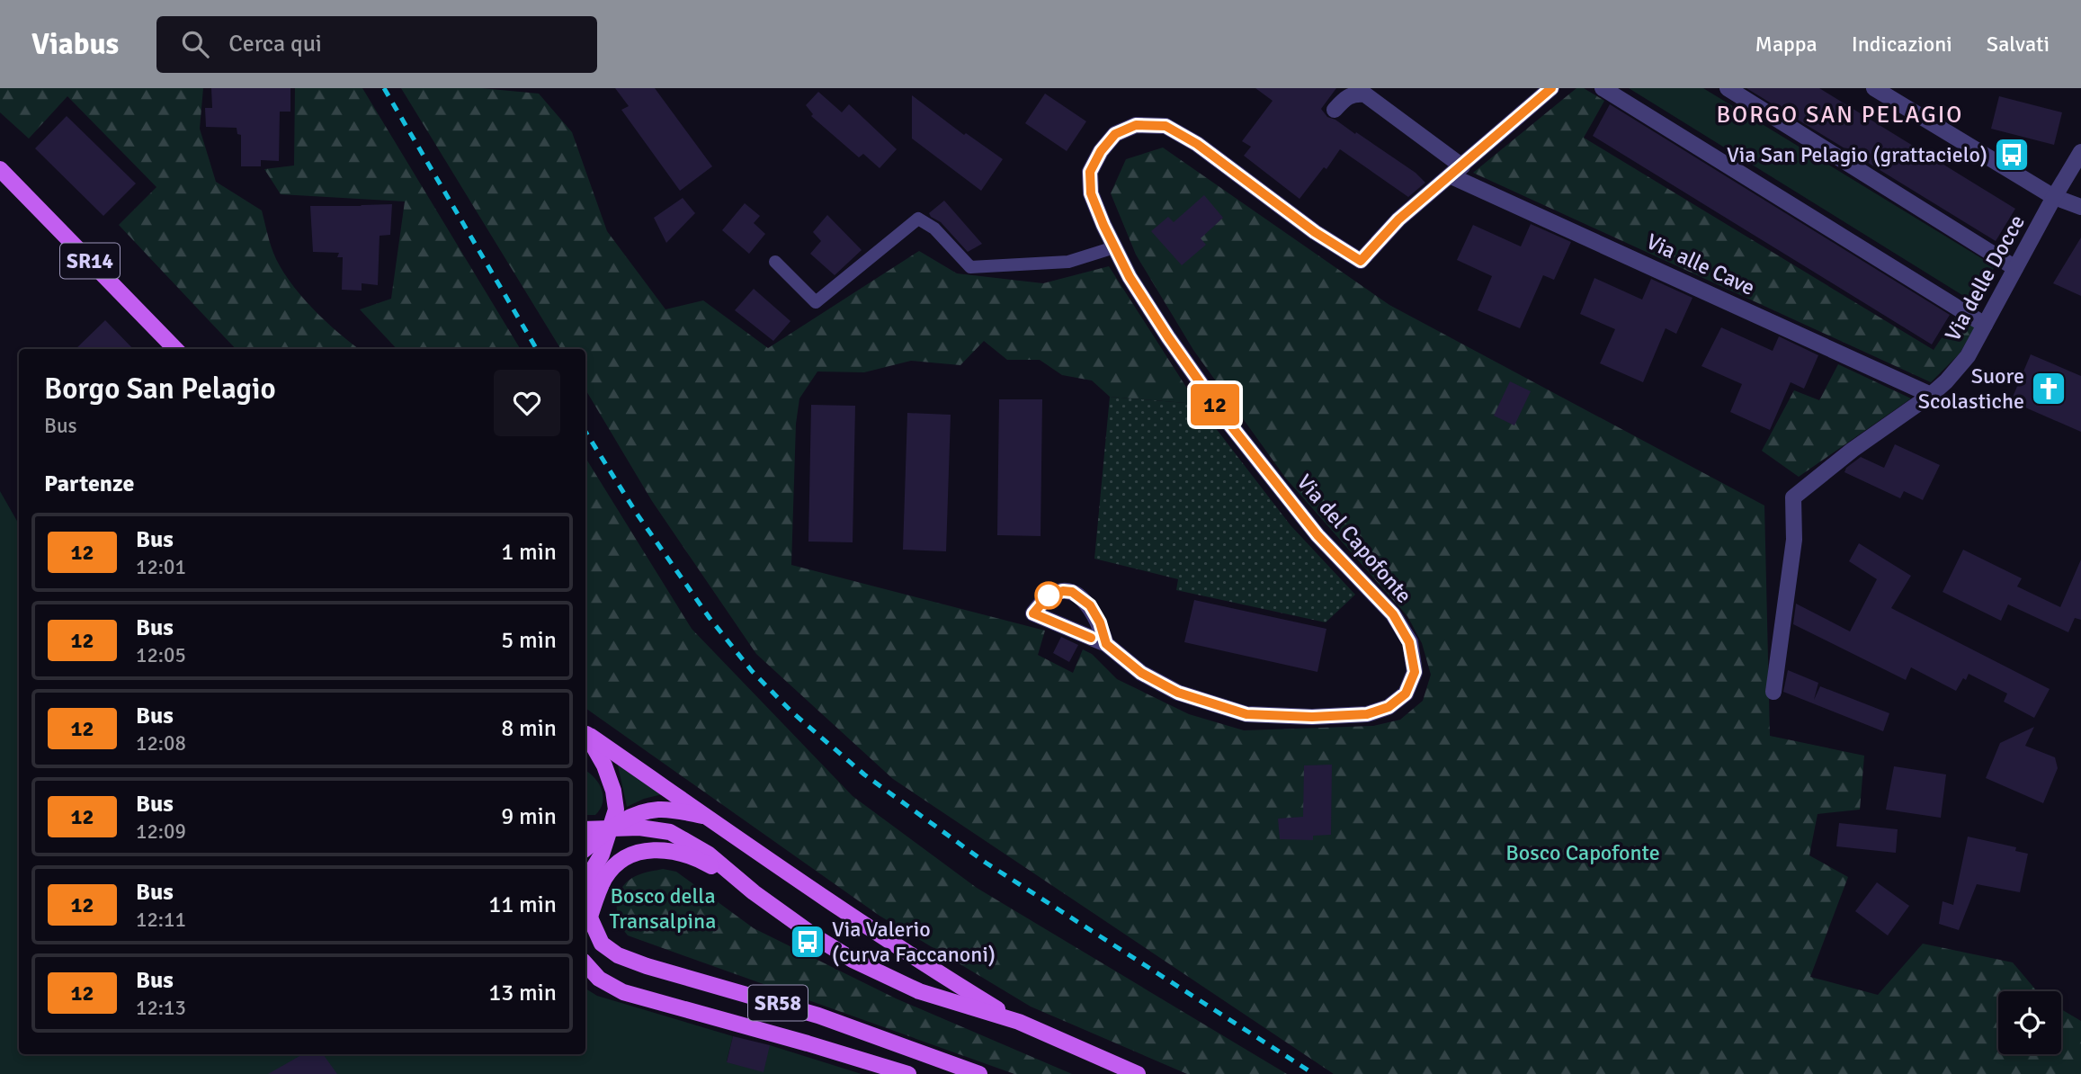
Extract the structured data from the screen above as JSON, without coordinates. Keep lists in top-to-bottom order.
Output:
{
  "streets": {
    "main road": ["SR14", "SR58"],
    "street": ["Via alle Cave", "Via delle Docce", "Via del Capofonte"]
  },
  "crossings": [
    ["Via alle Cave", "Via delle Docce"],
    ["Via alle Cave", "Via del Capofonte"]
  ],
  "districts": ["BORGO SAN PELAGIO"],
  "parks": ["Bosco Capofonte", "Bosco della Transalpina"],
  "places": {
    "bus stop": ["Via San Pelagio (grattacielo)", "Via Valerio (curva Faccanoni)"],
    "church": ["Suore Scolastiche"]
  },
  "lines": ["bus line 12"],
  "page": {
    "header": "Viabus",
    "search": "Cerca qui",
    "nav": ["Mappa", "Indicazioni", "Salvati"],
    "on_map": "12",
    "heading": [
      ["Borgo San Pelagio", "Bus"],
      "Partenze"
    ],
    "list": [
      {
        "mark": "12",
        "name": "Bus",
        "note": "12:01",
        "value": "1 min"
      },
      {
        "mark": "12",
        "name": "Bus",
        "note": "12:05",
        "value": "5 min"
      },
      {
        "mark": "12",
        "name": "Bus",
        "note": "12:08",
        "value": "8 min"
      },
      {
        "mark": "12",
        "name": "Bus",
        "note": "12:09",
        "value": "9 min"
      },
      {
        "mark": "12",
        "name": "Bus",
        "note": "12:11",
        "value": "11 min"
      },
      {
        "mark": "12",
        "name": "Bus",
        "note": "12:13",
        "value": "13 min"
      }
    ]
  }
}
